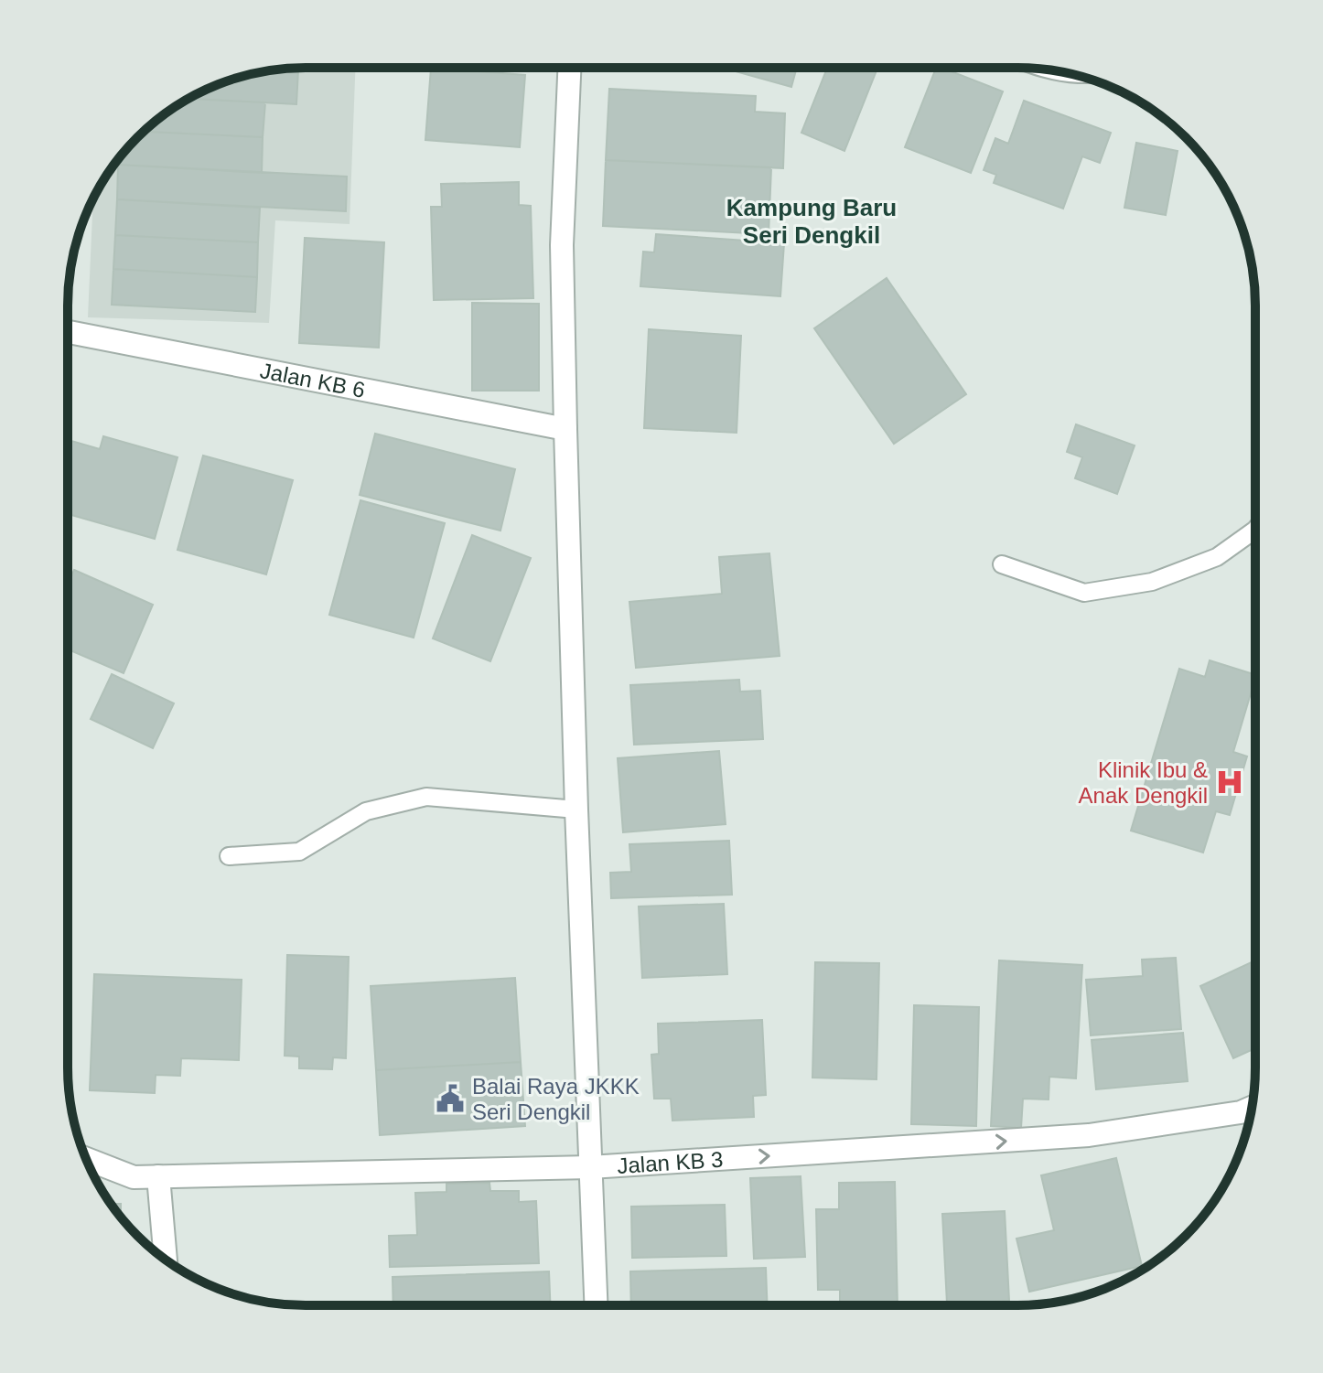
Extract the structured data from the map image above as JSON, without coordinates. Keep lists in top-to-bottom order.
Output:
{
  "streets": {
    "street": ["Jalan KB 6", "Jalan KB 3"]
  },
  "one_way": ["Jalan KB 3"],
  "districts": ["Kampung Baru Seri Dengkil"],
  "places": {
    "hospital": ["Klinik Ibu & Anak Dengkil"],
    "public building": ["Balai Raya JKKK Seri Dengkil"]
  }
}
